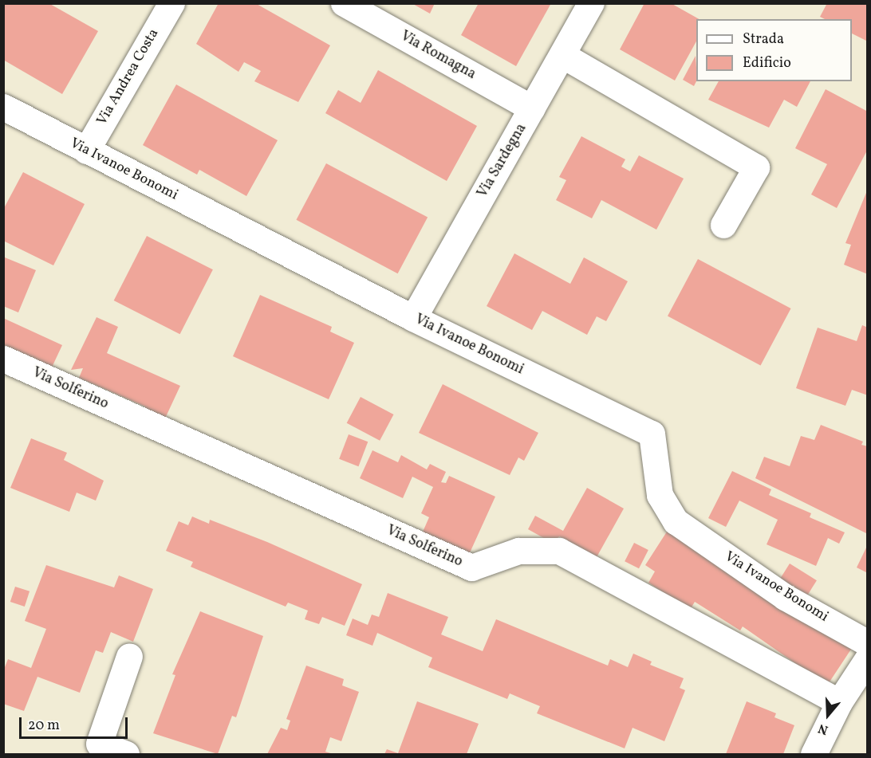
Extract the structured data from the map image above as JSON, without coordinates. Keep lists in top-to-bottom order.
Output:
{
  "streets": {
    "street": [
      "Via Romagna",
      "Via Andrea Costa",
      "Via Sardegna",
      "Via Ivanoe Bonomi",
      "Via Solferino"
    ]
  },
  "crossings": [
    ["Via Romagna", "Via Sardegna"],
    ["Via Andrea Costa", "Via Ivanoe Bonomi"],
    ["Via Sardegna", "Via Ivanoe Bonomi"]
  ],
  "legend": ["Strada", "Edificio"],
  "scale_bar": "20 m",
  "north": "bottom"
}
